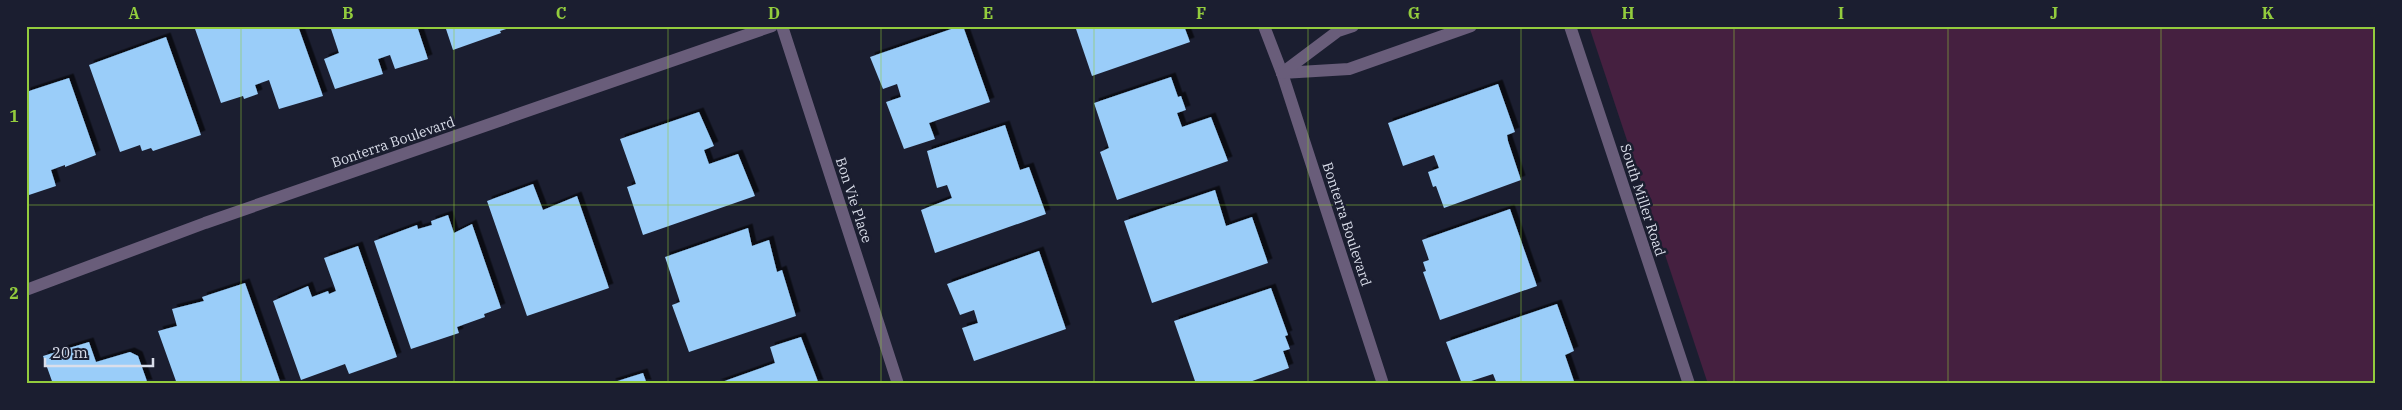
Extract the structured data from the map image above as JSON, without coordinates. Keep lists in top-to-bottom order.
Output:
{
  "streets": {
    "street": ["Bonterra Boulevard", "Bon Vie Place", "South Miller Road"]
  },
  "scale_bar": "20 m",
  "grid": {
    "columns": [
      "A",
      "B",
      "C",
      "D",
      "E",
      "F",
      "G",
      "H",
      "I",
      "J",
      "K"
    ],
    "rows": ["1", "2"]
  }
}
